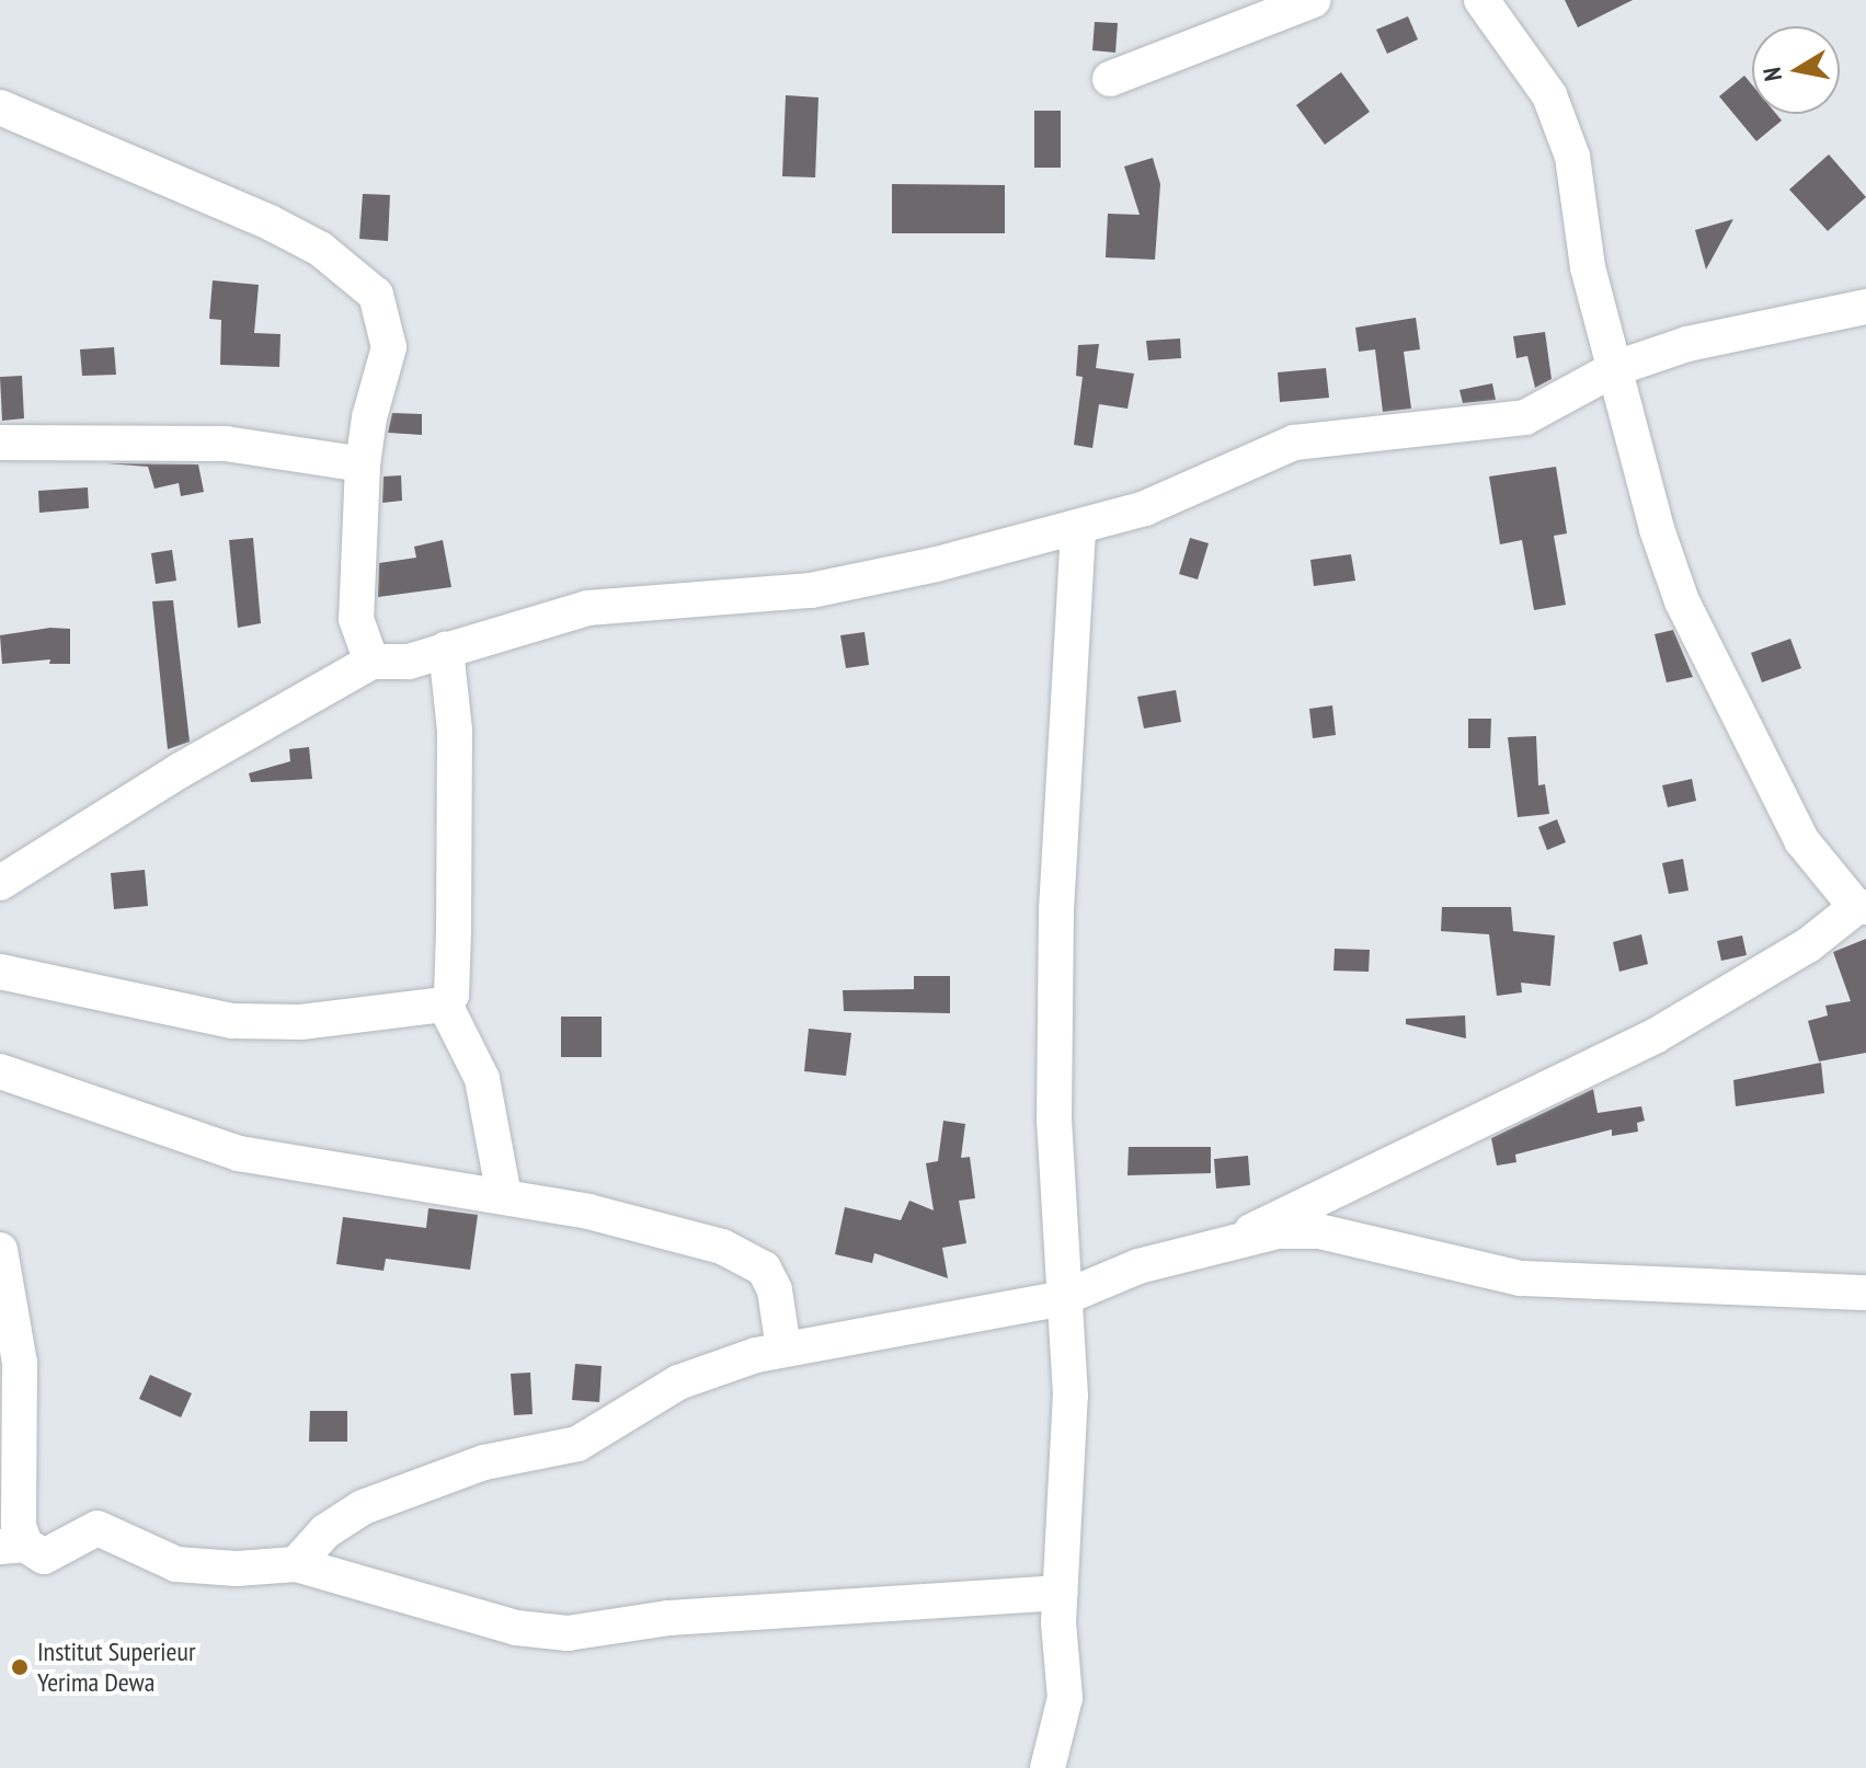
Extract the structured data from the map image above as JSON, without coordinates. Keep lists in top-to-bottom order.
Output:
{
  "places": ["Institut Superieur Yerima Dewa"],
  "north": "left"
}
